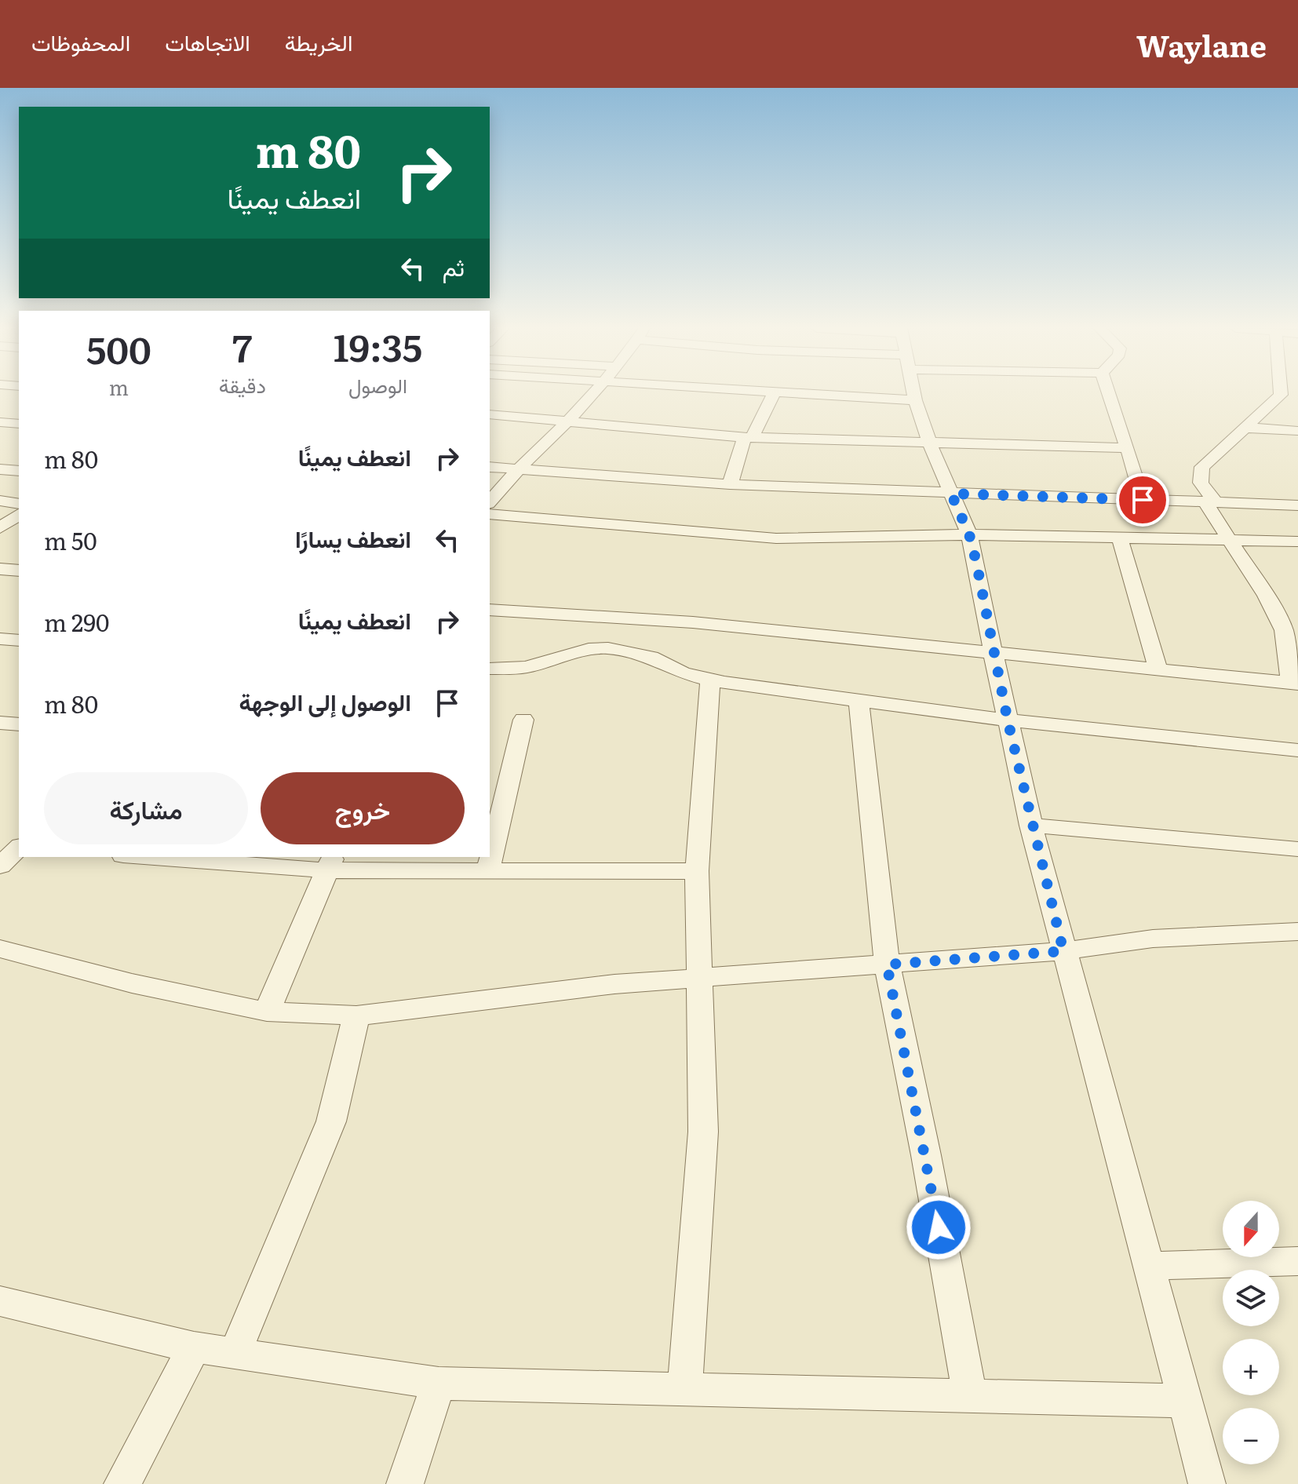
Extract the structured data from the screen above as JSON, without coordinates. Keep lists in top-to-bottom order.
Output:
{
  "north": "bottom",
  "page": {
    "header": "Waylane",
    "nav": ["الخريطة", "الاتجاهات", "المحفوظات"],
    "turn": ["80 m", "انعطف يمينًا"],
    "then": "ثم",
    "eta": [
      "19:35",
      "الوصول",
      "7",
      "دقيقة",
      "500",
      "m"
    ],
    "list": [
      {
        "name": "انعطف يمينًا",
        "value": "80 m"
      },
      {
        "name": "انعطف يسارًا",
        "value": "50 m"
      },
      {
        "name": "انعطف يمينًا",
        "value": "290 m"
      },
      {
        "name": "الوصول إلى الوجهة",
        "value": "80 m"
      }
    ],
    "buttons": ["خروج", "مشاركة"],
    "map_buttons": ["+", "−"]
  }
}
